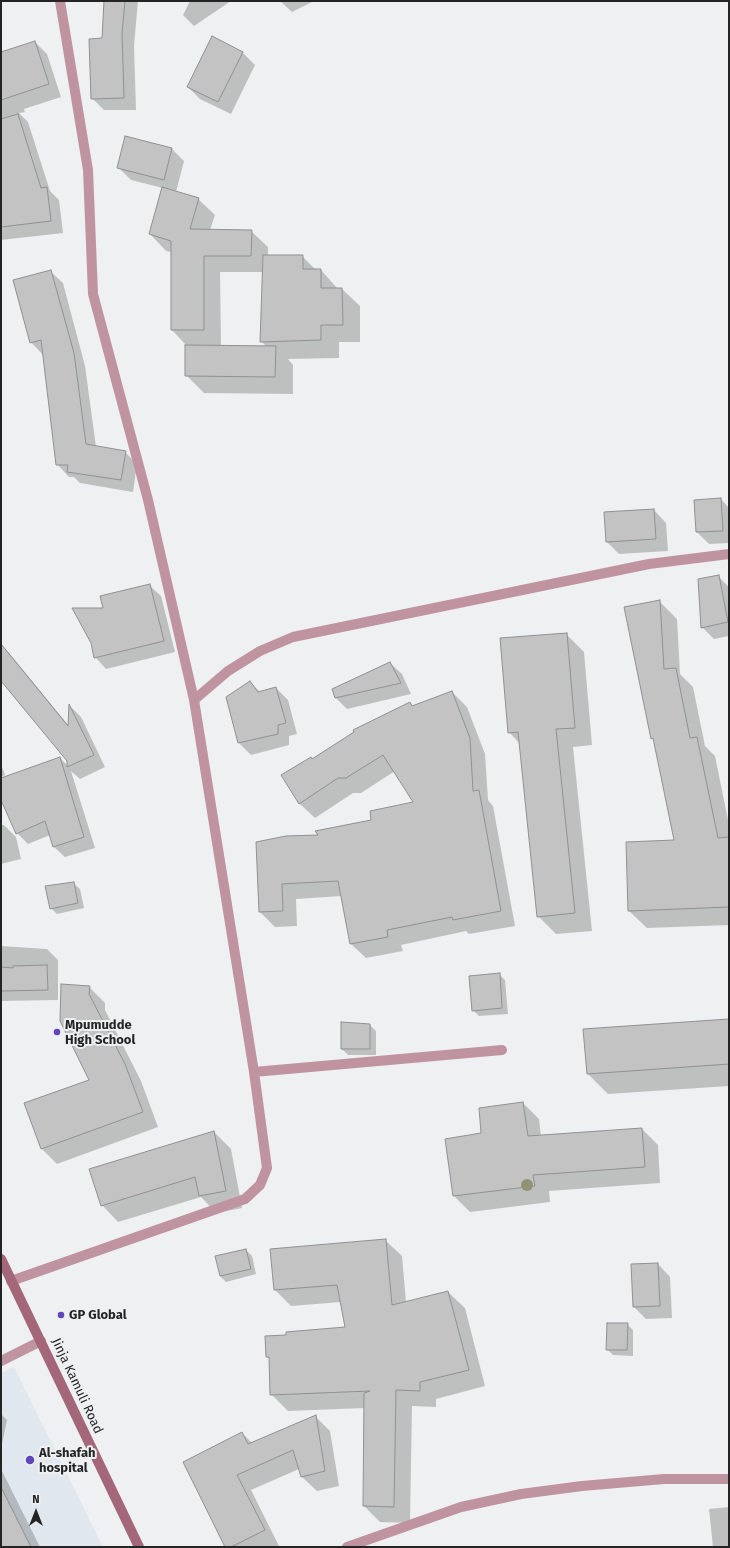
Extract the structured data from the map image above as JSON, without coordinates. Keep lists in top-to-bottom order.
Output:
{
  "streets": {
    "main road": ["Jinja Kamuli Road"]
  },
  "places": ["Mpumudde High School", "GP Global", "Al-shafah hospital"],
  "north": "top"
}
